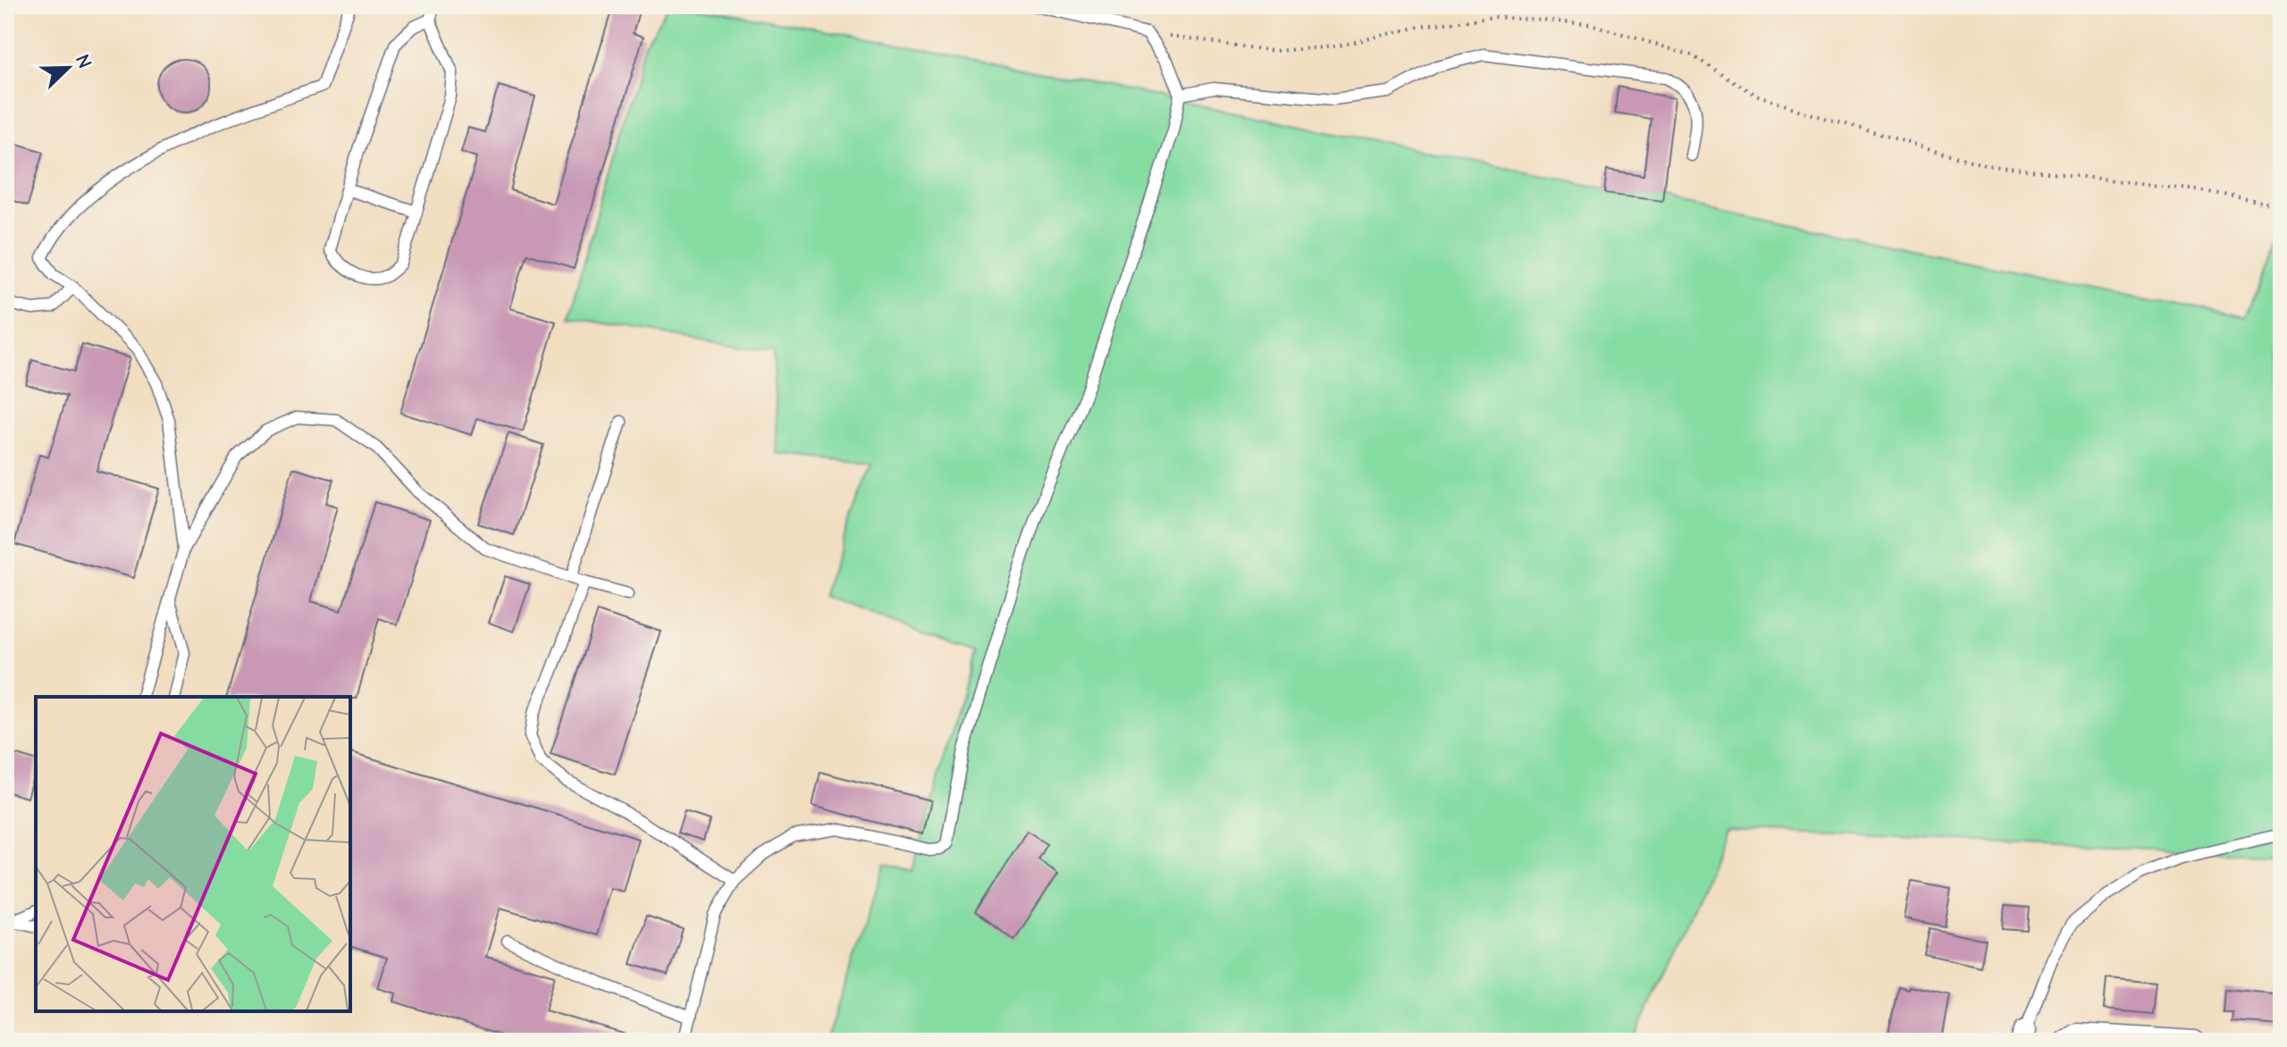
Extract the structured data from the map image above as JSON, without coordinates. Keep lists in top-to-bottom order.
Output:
{
  "north": "top right"
}
